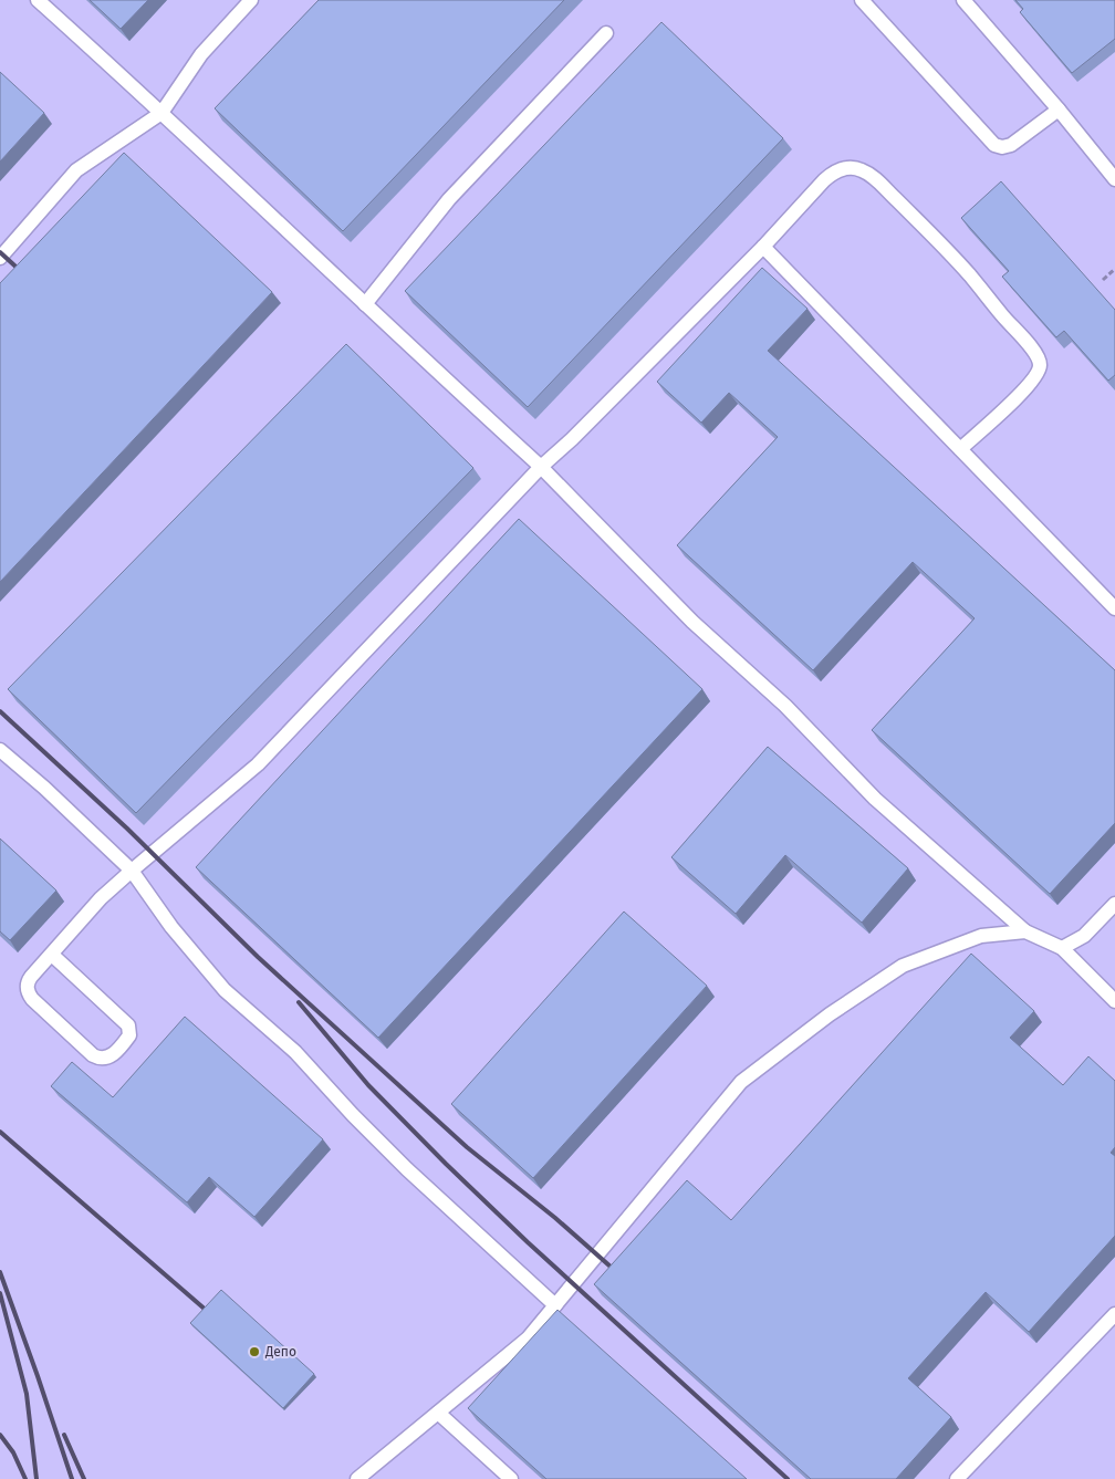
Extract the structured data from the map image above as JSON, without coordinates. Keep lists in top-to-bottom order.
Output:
{
  "places": ["Депо"]
}
